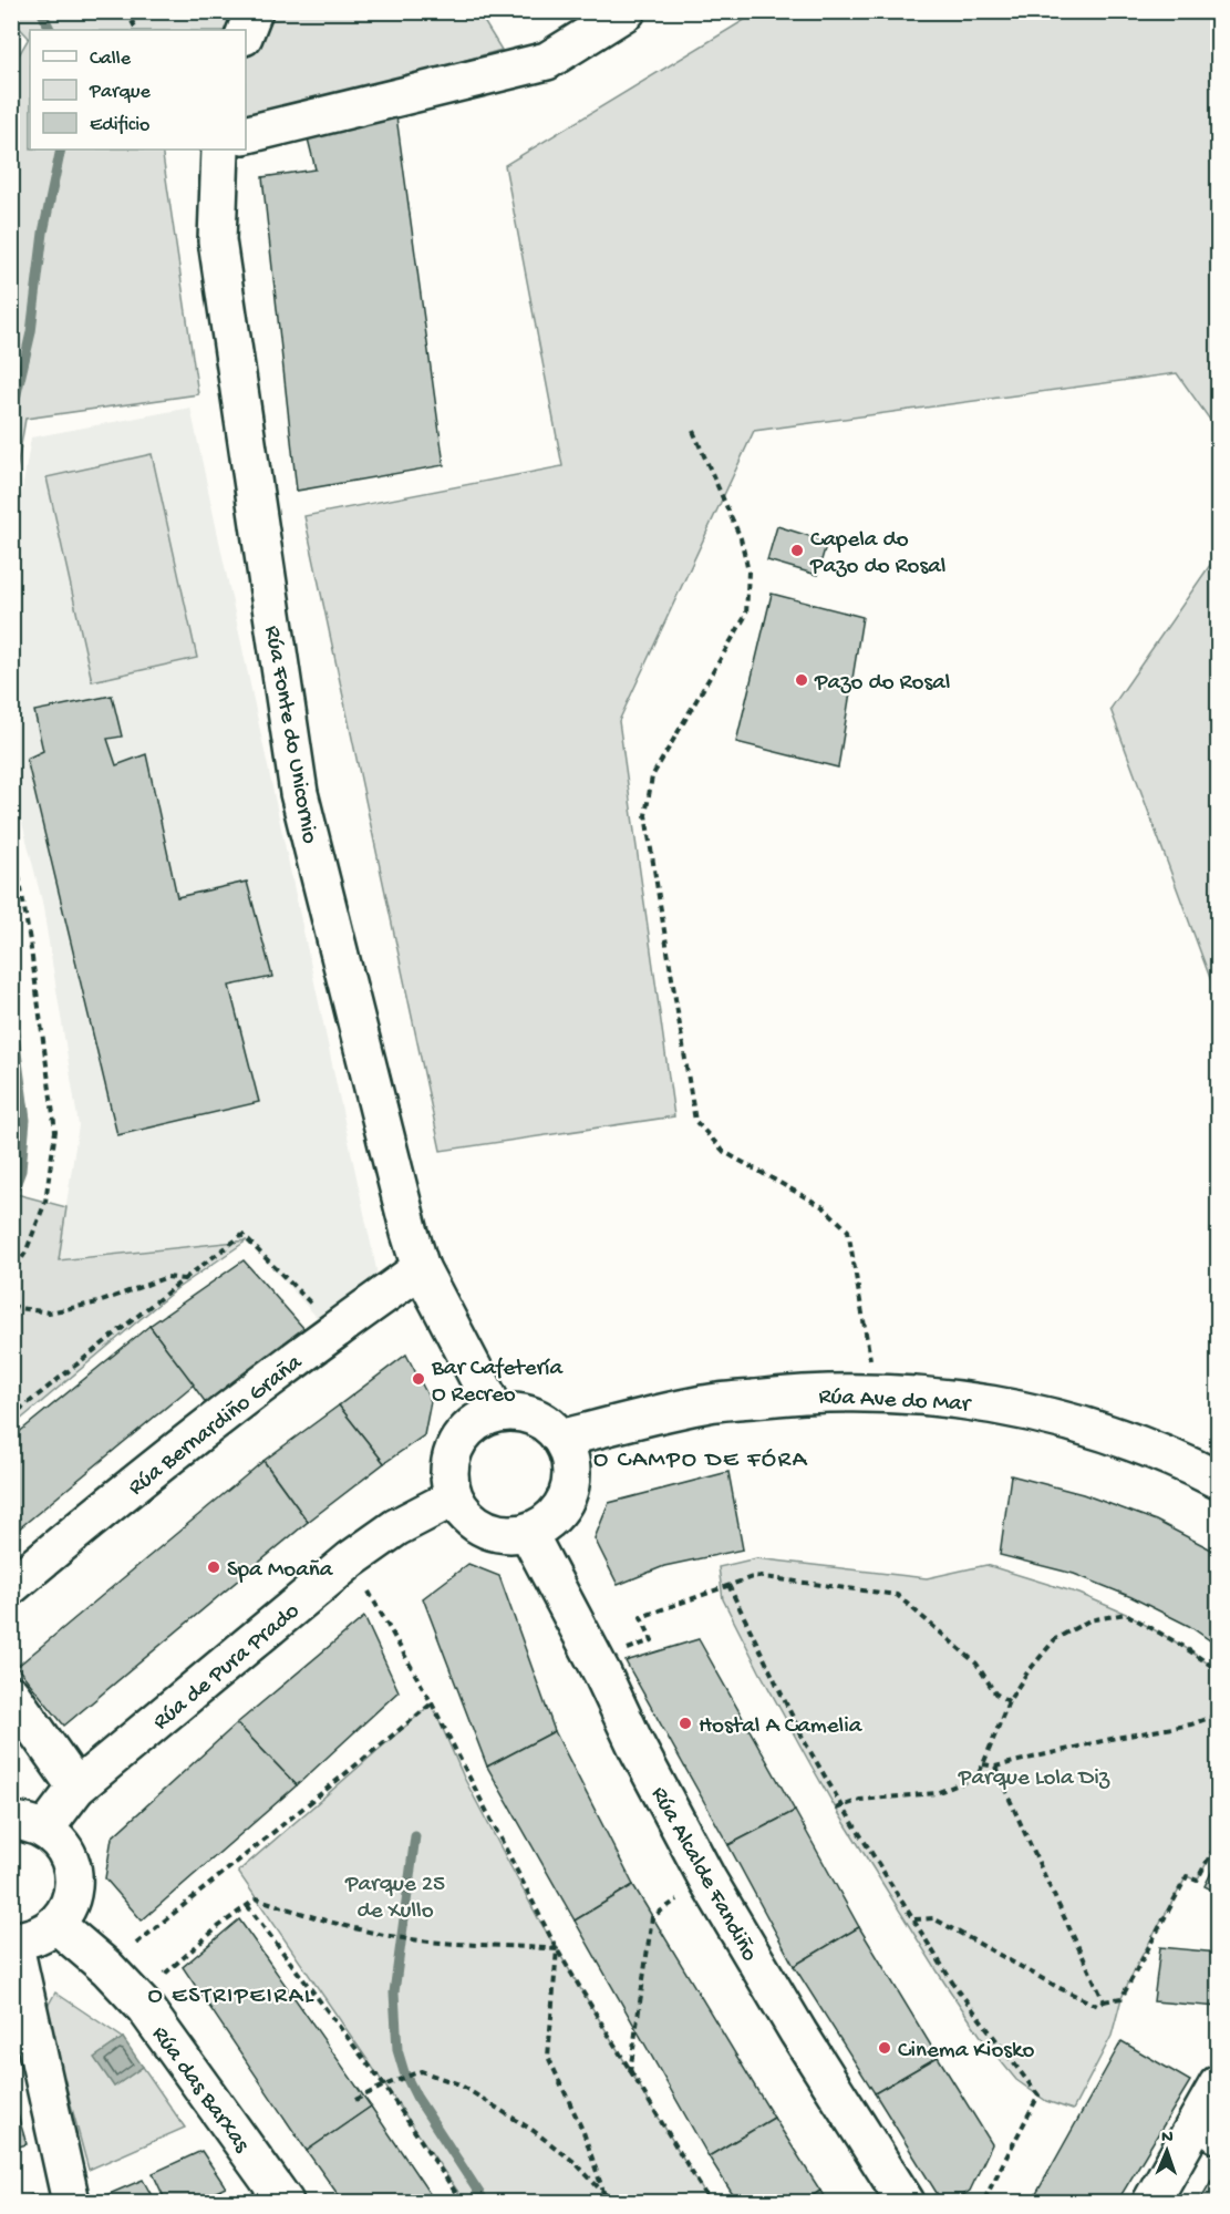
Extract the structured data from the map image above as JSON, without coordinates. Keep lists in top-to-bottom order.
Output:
{
  "streets": {
    "street": [
      "Rúa Fonte do Unicornio",
      "Rúa Ave do Mar",
      "Rúa Bernardiño Graña",
      "Rúa de Pura Prado",
      "Rúa Alcalde Fandiño",
      "Rúa das Barxas"
    ]
  },
  "crossings": [
    ["Rúa Fonte do Unicornio", "Rúa Ave do Mar"],
    ["Rúa Fonte do Unicornio", "Rúa Bernardiño Graña"],
    ["Rúa Fonte do Unicornio", "Rúa de Pura Prado"],
    ["Rúa Fonte do Unicornio", "Rúa Alcalde Fandiño"],
    ["Rúa Ave do Mar", "Rúa de Pura Prado"],
    ["Rúa Ave do Mar", "Rúa Alcalde Fandiño"],
    ["Rúa de Pura Prado", "Rúa Alcalde Fandiño"]
  ],
  "districts": ["O CAMPO DE FÓRA", "O ESTRIPEIRAL"],
  "parks": ["Parque Lola Diz", "Parque 25 de Xullo"],
  "places": [
    "Capela do Pazo do Rosal",
    "Pazo do Rosal",
    "Bar Cafetería O Recreo",
    "Spa Moaña",
    "Hostal A Camelia",
    "Cinema Kiosko"
  ],
  "legend": ["Calle", "Parque", "Edificio"],
  "north": "top"
}
